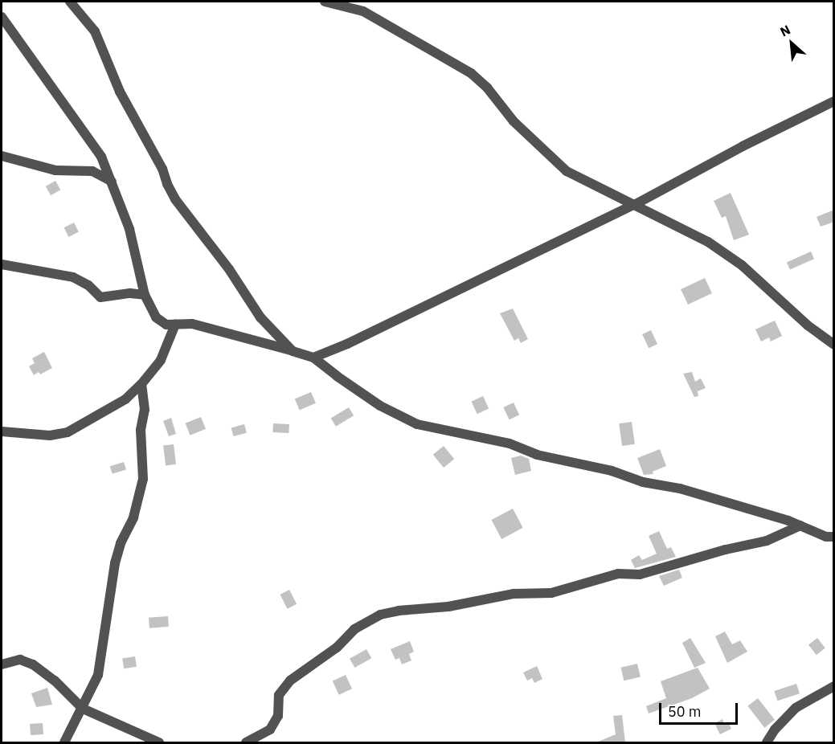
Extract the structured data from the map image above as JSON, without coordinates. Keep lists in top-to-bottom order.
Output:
{
  "scale_bar": "50 m",
  "north": "top left"
}
